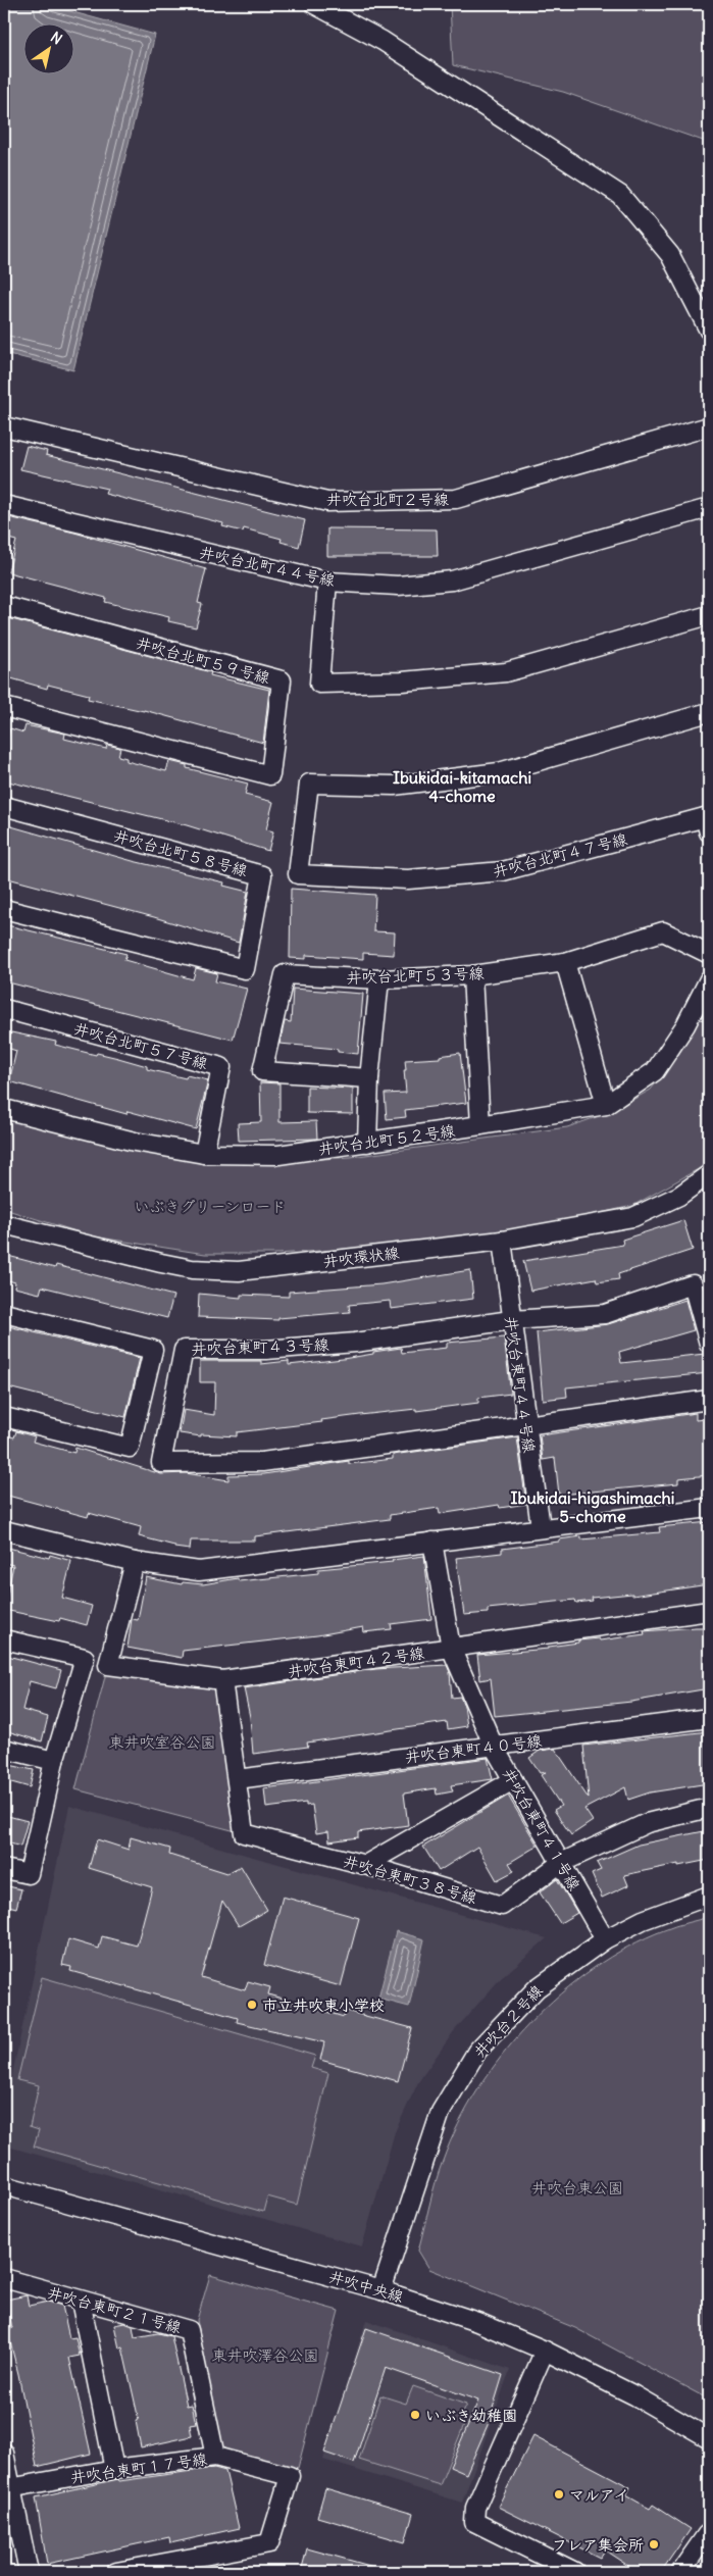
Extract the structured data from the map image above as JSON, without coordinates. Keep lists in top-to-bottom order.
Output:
{
  "streets": {
    "street": [
      "井吹台北町２号線",
      "井吹台北町４４号線",
      "井吹台北町５９号線",
      "井吹台北町５８号線",
      "井吹台北町４７号線",
      "井吹台北町５３号線",
      "井吹台北町５７号線",
      "井吹台北町５２号線",
      "井吹環状線",
      "井吹台東町４３号線",
      "井吹台東町４４号線",
      "井吹台東町４２号線",
      "井吹台東町４０号線",
      "井吹台東町４１号線",
      "井吹台東町３８号線",
      "井吹台２号線",
      "井吹中央線",
      "井吹台東町２１号線",
      "井吹台東町１７号線"
    ]
  },
  "crossings": [
    ["井吹台北町５７号線", "井吹台北町５２号線"],
    ["井吹環状線", "井吹台東町４４号線"],
    ["井吹台東町４３号線", "井吹台東町４４号線"],
    ["井吹台東町４２号線", "井吹台東町４１号線"],
    ["井吹台東町４２号線", "井吹台東町３８号線"],
    ["井吹台東町４０号線", "井吹台東町４１号線"],
    ["井吹台東町４０号線", "井吹台東町３８号線"],
    ["井吹台東町４１号線", "井吹台東町３８号線"],
    ["井吹台東町４１号線", "井吹台２号線"],
    ["井吹台２号線", "井吹中央線"],
    ["井吹台東町２１号線", "井吹台東町１７号線"]
  ],
  "districts": ["Ibukidai-kitamachi 4-chome", "Ibukidai-higashimachi 5-chome"],
  "parks": [
    "いぶきグリーンロード",
    "東井吹室谷公園",
    "井吹台東公園",
    "東井吹澤谷公園"
  ],
  "places": [
    "市立井吹東小学校",
    "いぶき幼稚園",
    "マルアイ",
    "フレア集会所"
  ],
  "north": "top right"
}
